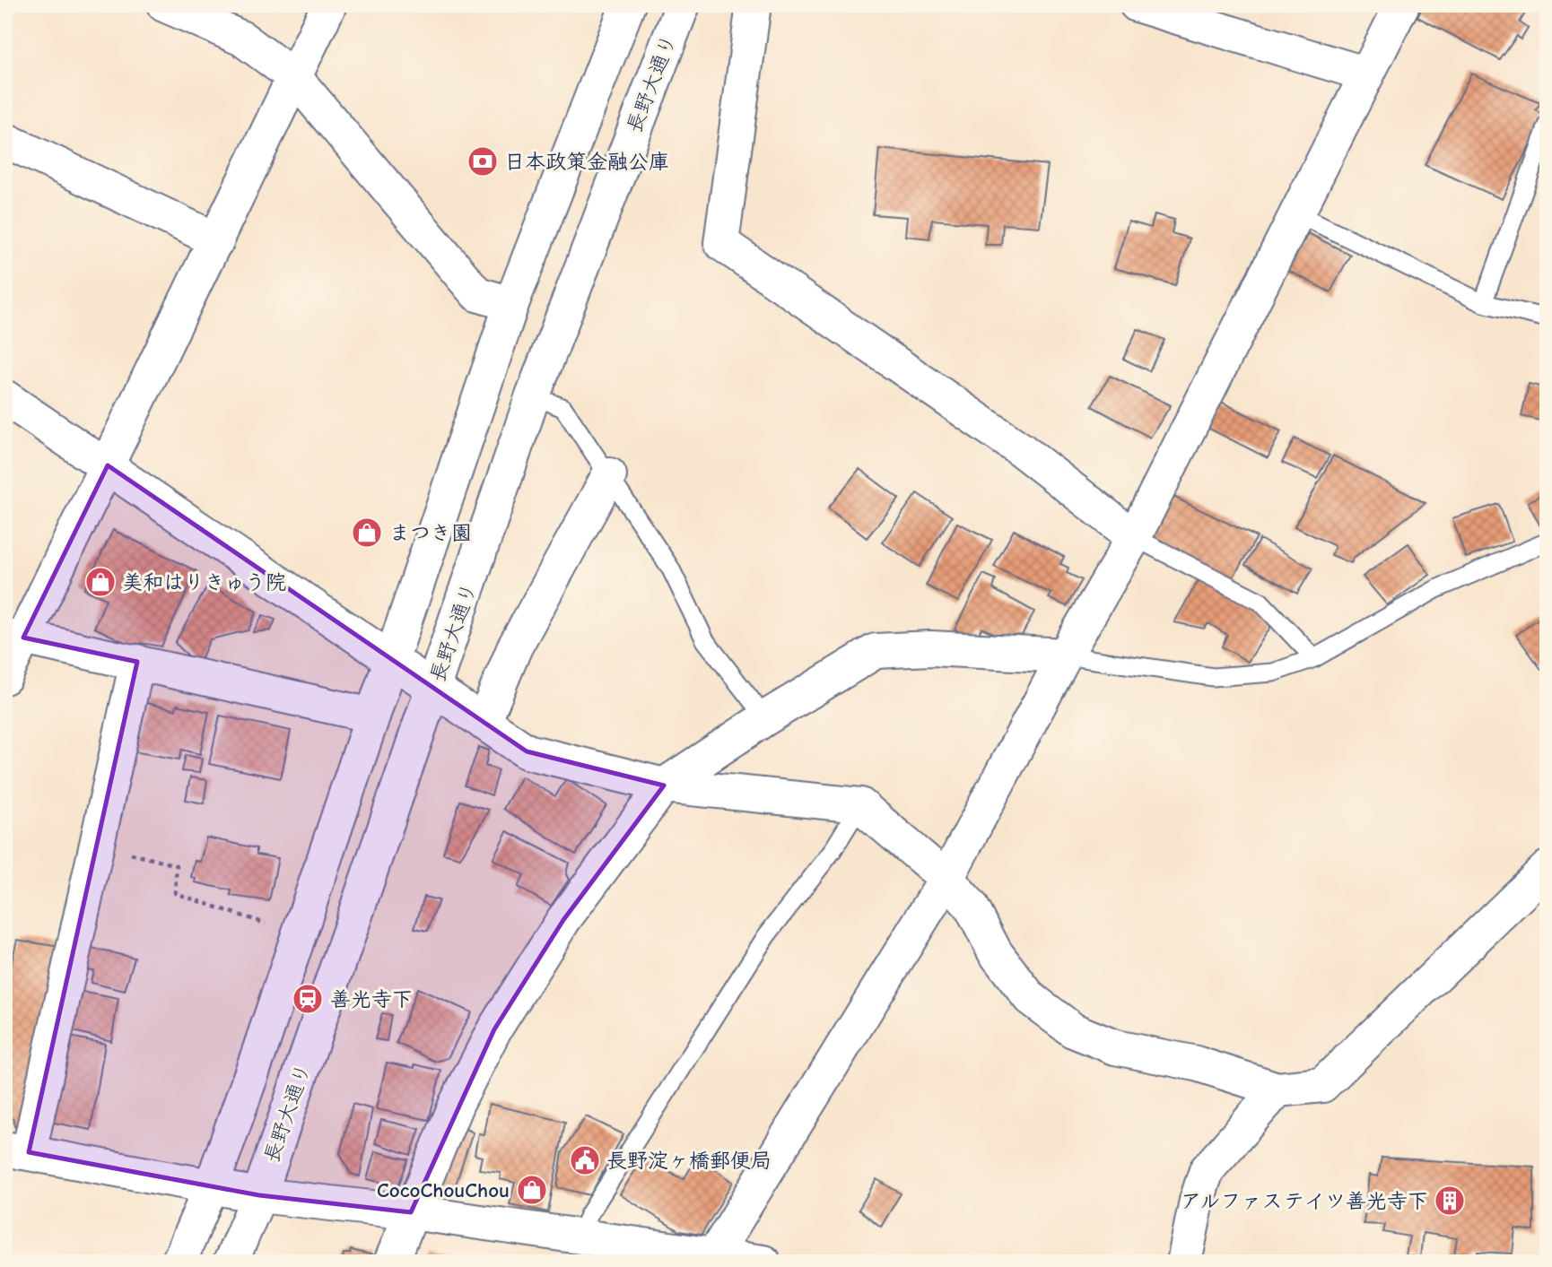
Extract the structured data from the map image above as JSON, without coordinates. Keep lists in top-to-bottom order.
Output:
{
  "streets": {
    "street": ["長野大通り"]
  },
  "places": {
    "bank": ["日本政策金融公庫"],
    "shop": ["まつき園", "美和はりきゅう院", "CocoChouChou"],
    "station": ["善光寺下"],
    "public building": ["長野淀ヶ橋郵便局"],
    "building": ["アルファステイツ善光寺下"]
  }
}
